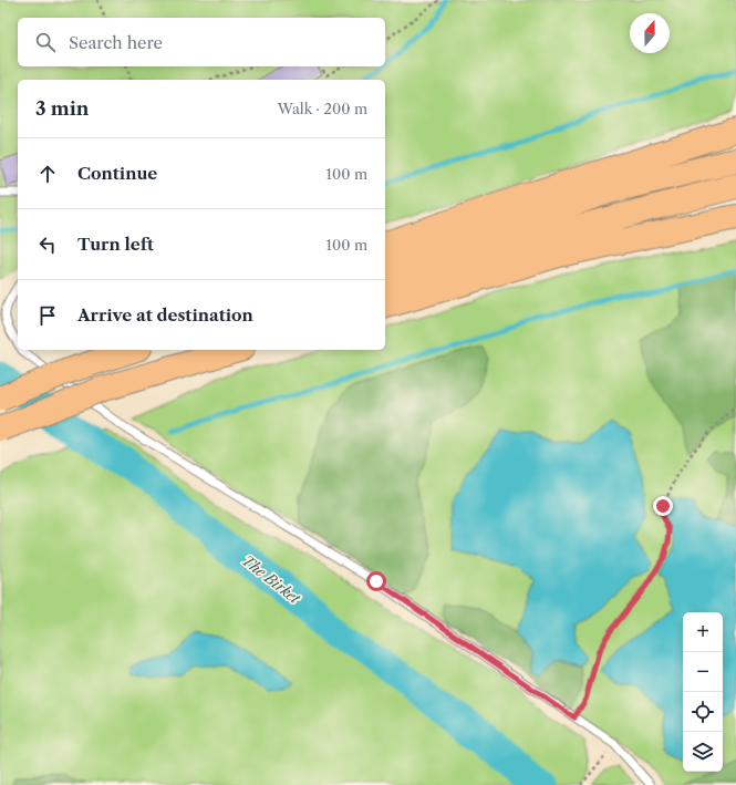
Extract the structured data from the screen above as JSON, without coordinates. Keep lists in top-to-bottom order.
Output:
{
  "water": ["The Birket"],
  "north": "top",
  "page": {
    "search": "Search here",
    "heading": ["3 min", "Walk · 200 m"],
    "list": [
      ["Continue", "100 m"],
      ["Turn left", "100 m"],
      "Arrive at destination"
    ],
    "map_buttons": ["+", "−"]
  }
}
